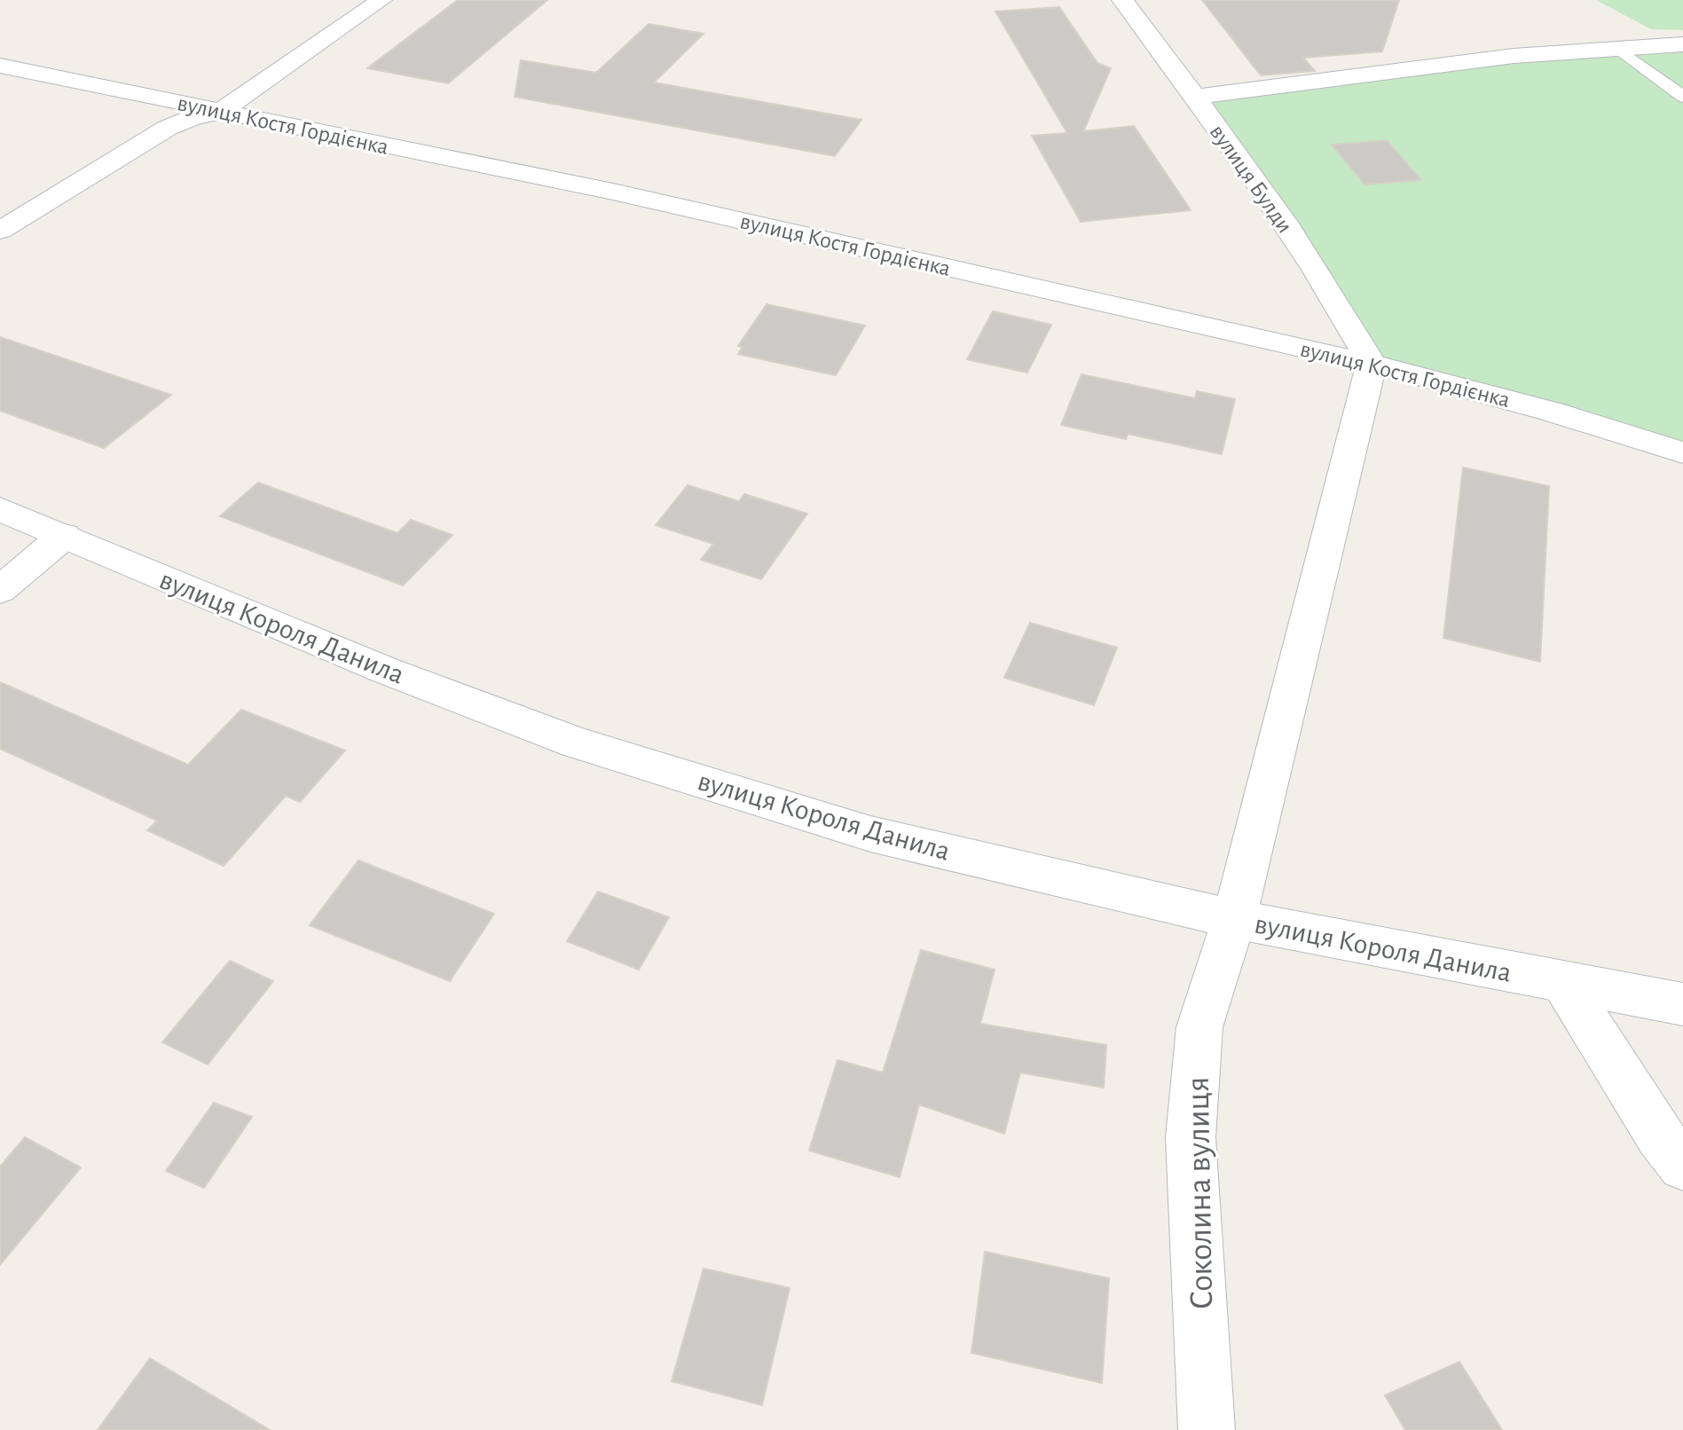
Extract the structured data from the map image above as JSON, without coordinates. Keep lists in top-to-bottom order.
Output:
{
  "streets": {
    "street": [
      "вулиця Костя Гордієнка",
      "вулиця Булди",
      "вулиця Короля Данила",
      "Соколина вулиця"
    ]
  },
  "crossings": [
    ["вулиця Костя Гордієнка", "вулиця Булди"],
    ["вулиця Костя Гордієнка", "Соколина вулиця"],
    ["вулиця Булди", "Соколина вулиця"],
    ["вулиця Короля Данила", "Соколина вулиця"]
  ]
}
